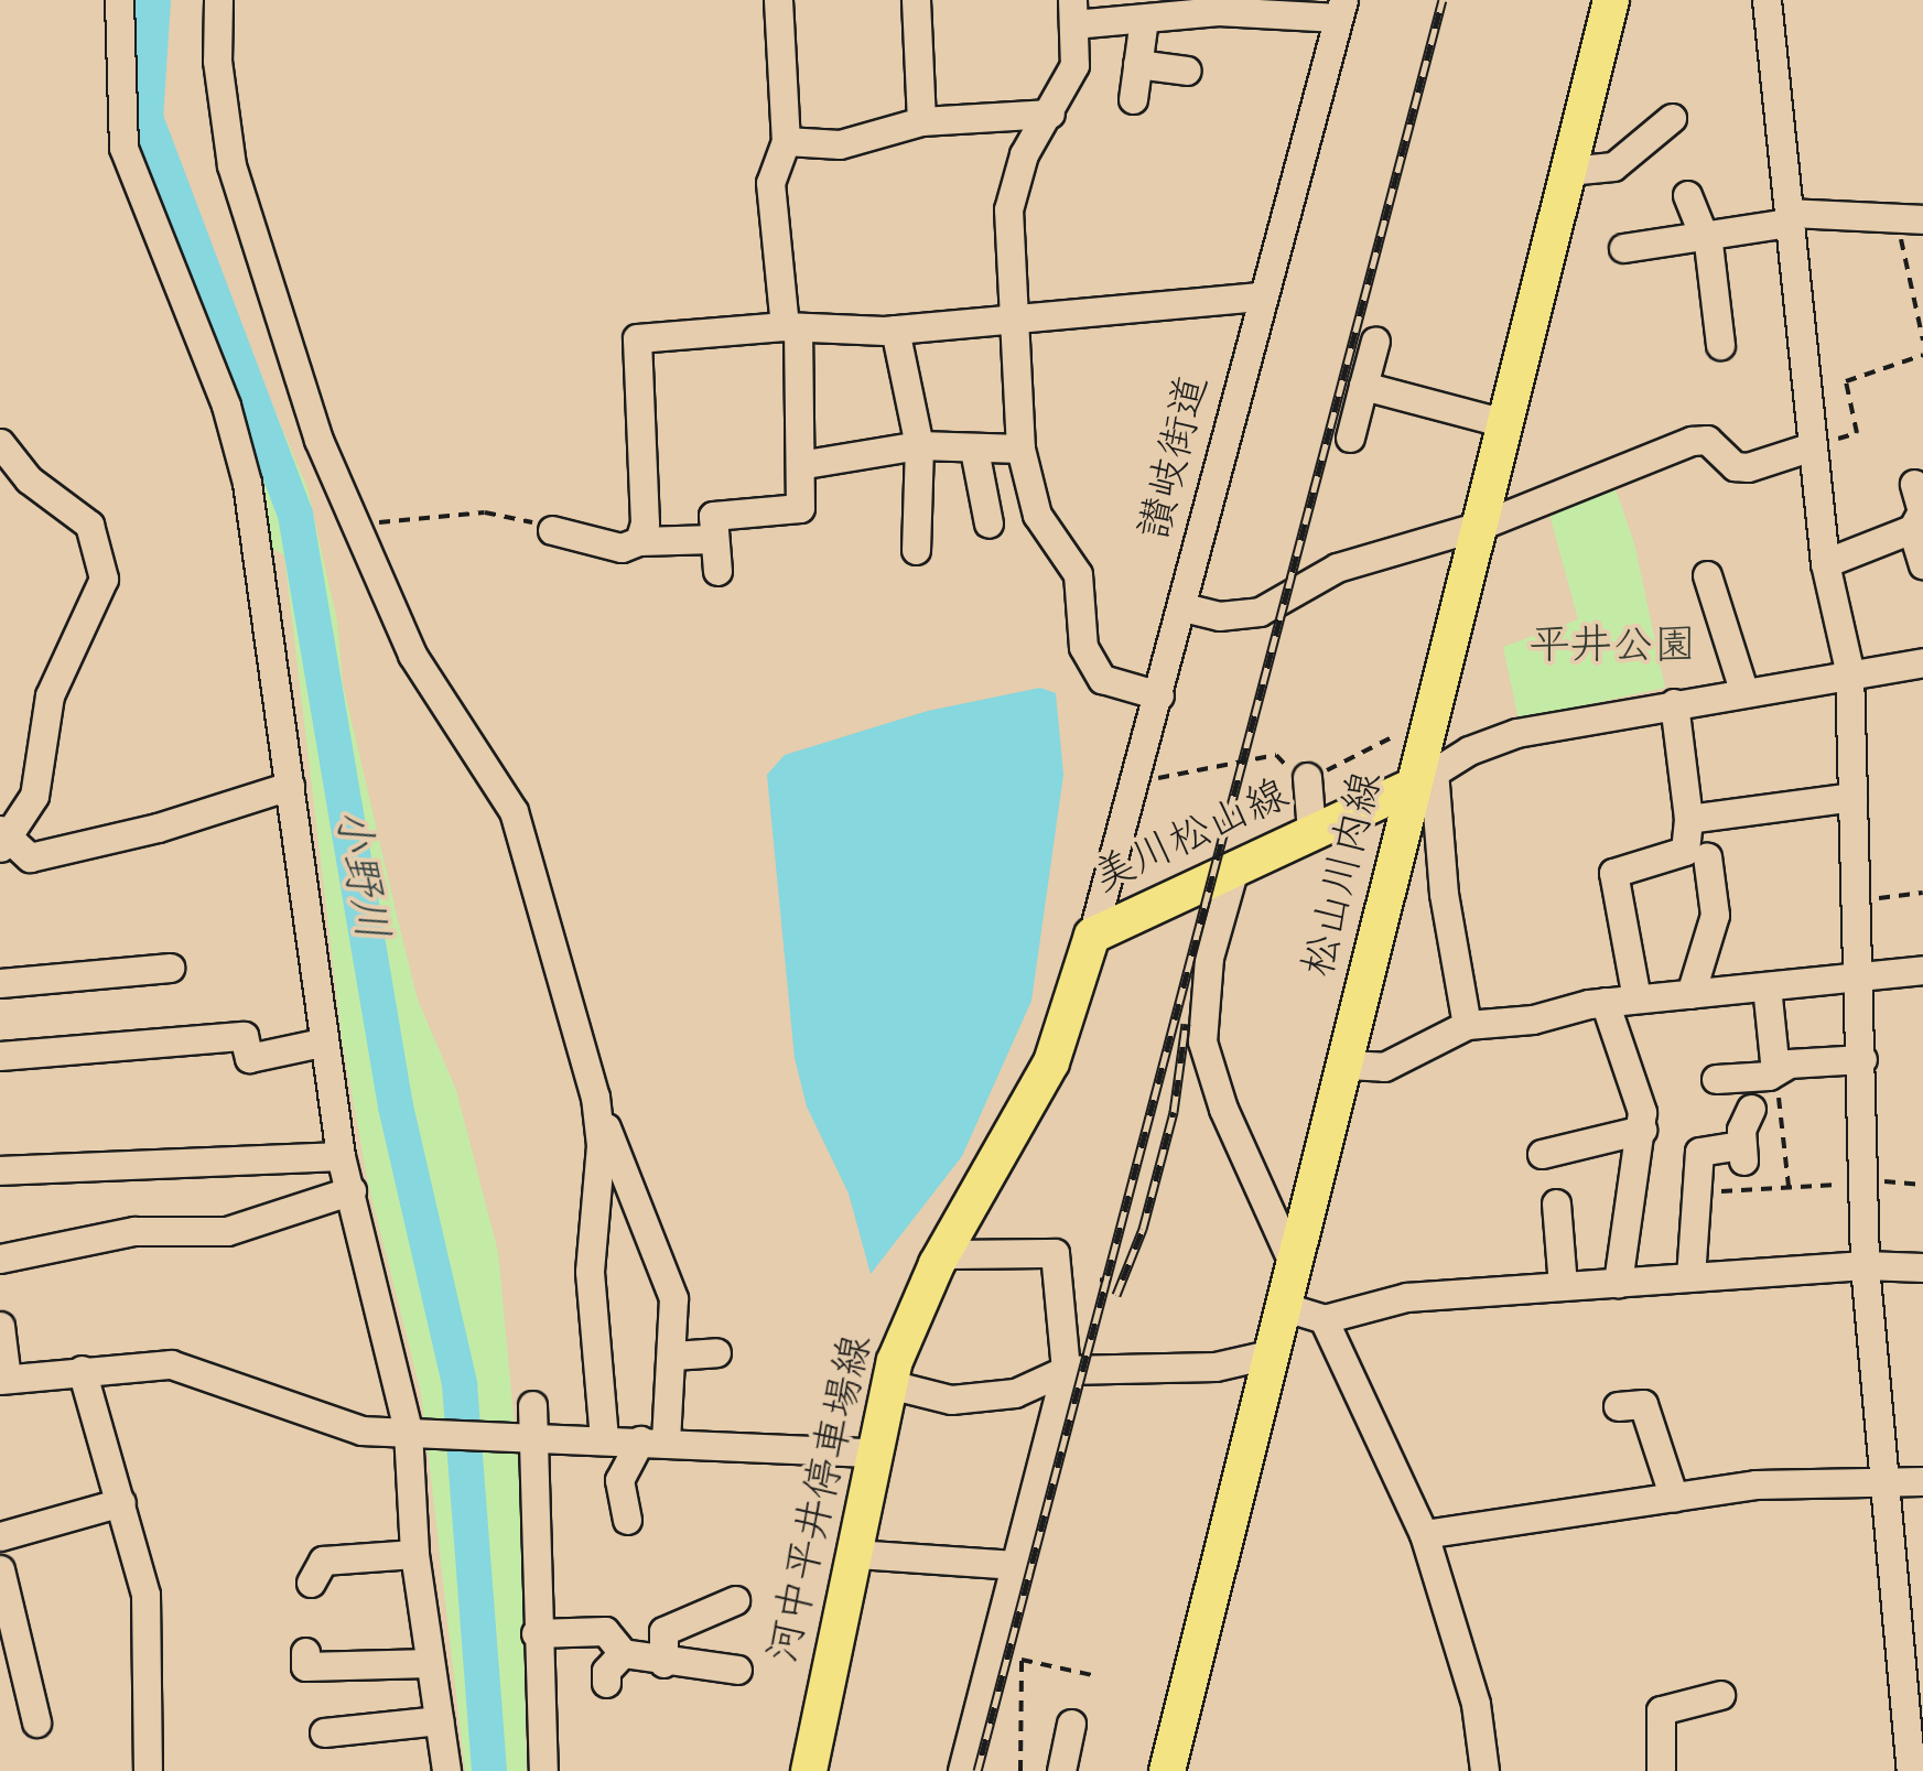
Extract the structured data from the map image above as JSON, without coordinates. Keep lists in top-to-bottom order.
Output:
{
  "streets": {
    "main road": ["美川松山線", "松山川内線", "河中平井停車場線"],
    "street": ["讃岐街道"]
  },
  "crossings": [
    ["讃岐街道", "美川松山線"],
    ["美川松山線", "松山川内線"],
    ["美川松山線", "河中平井停車場線"]
  ],
  "water": ["小野川"],
  "parks": ["平井公園"]
}
